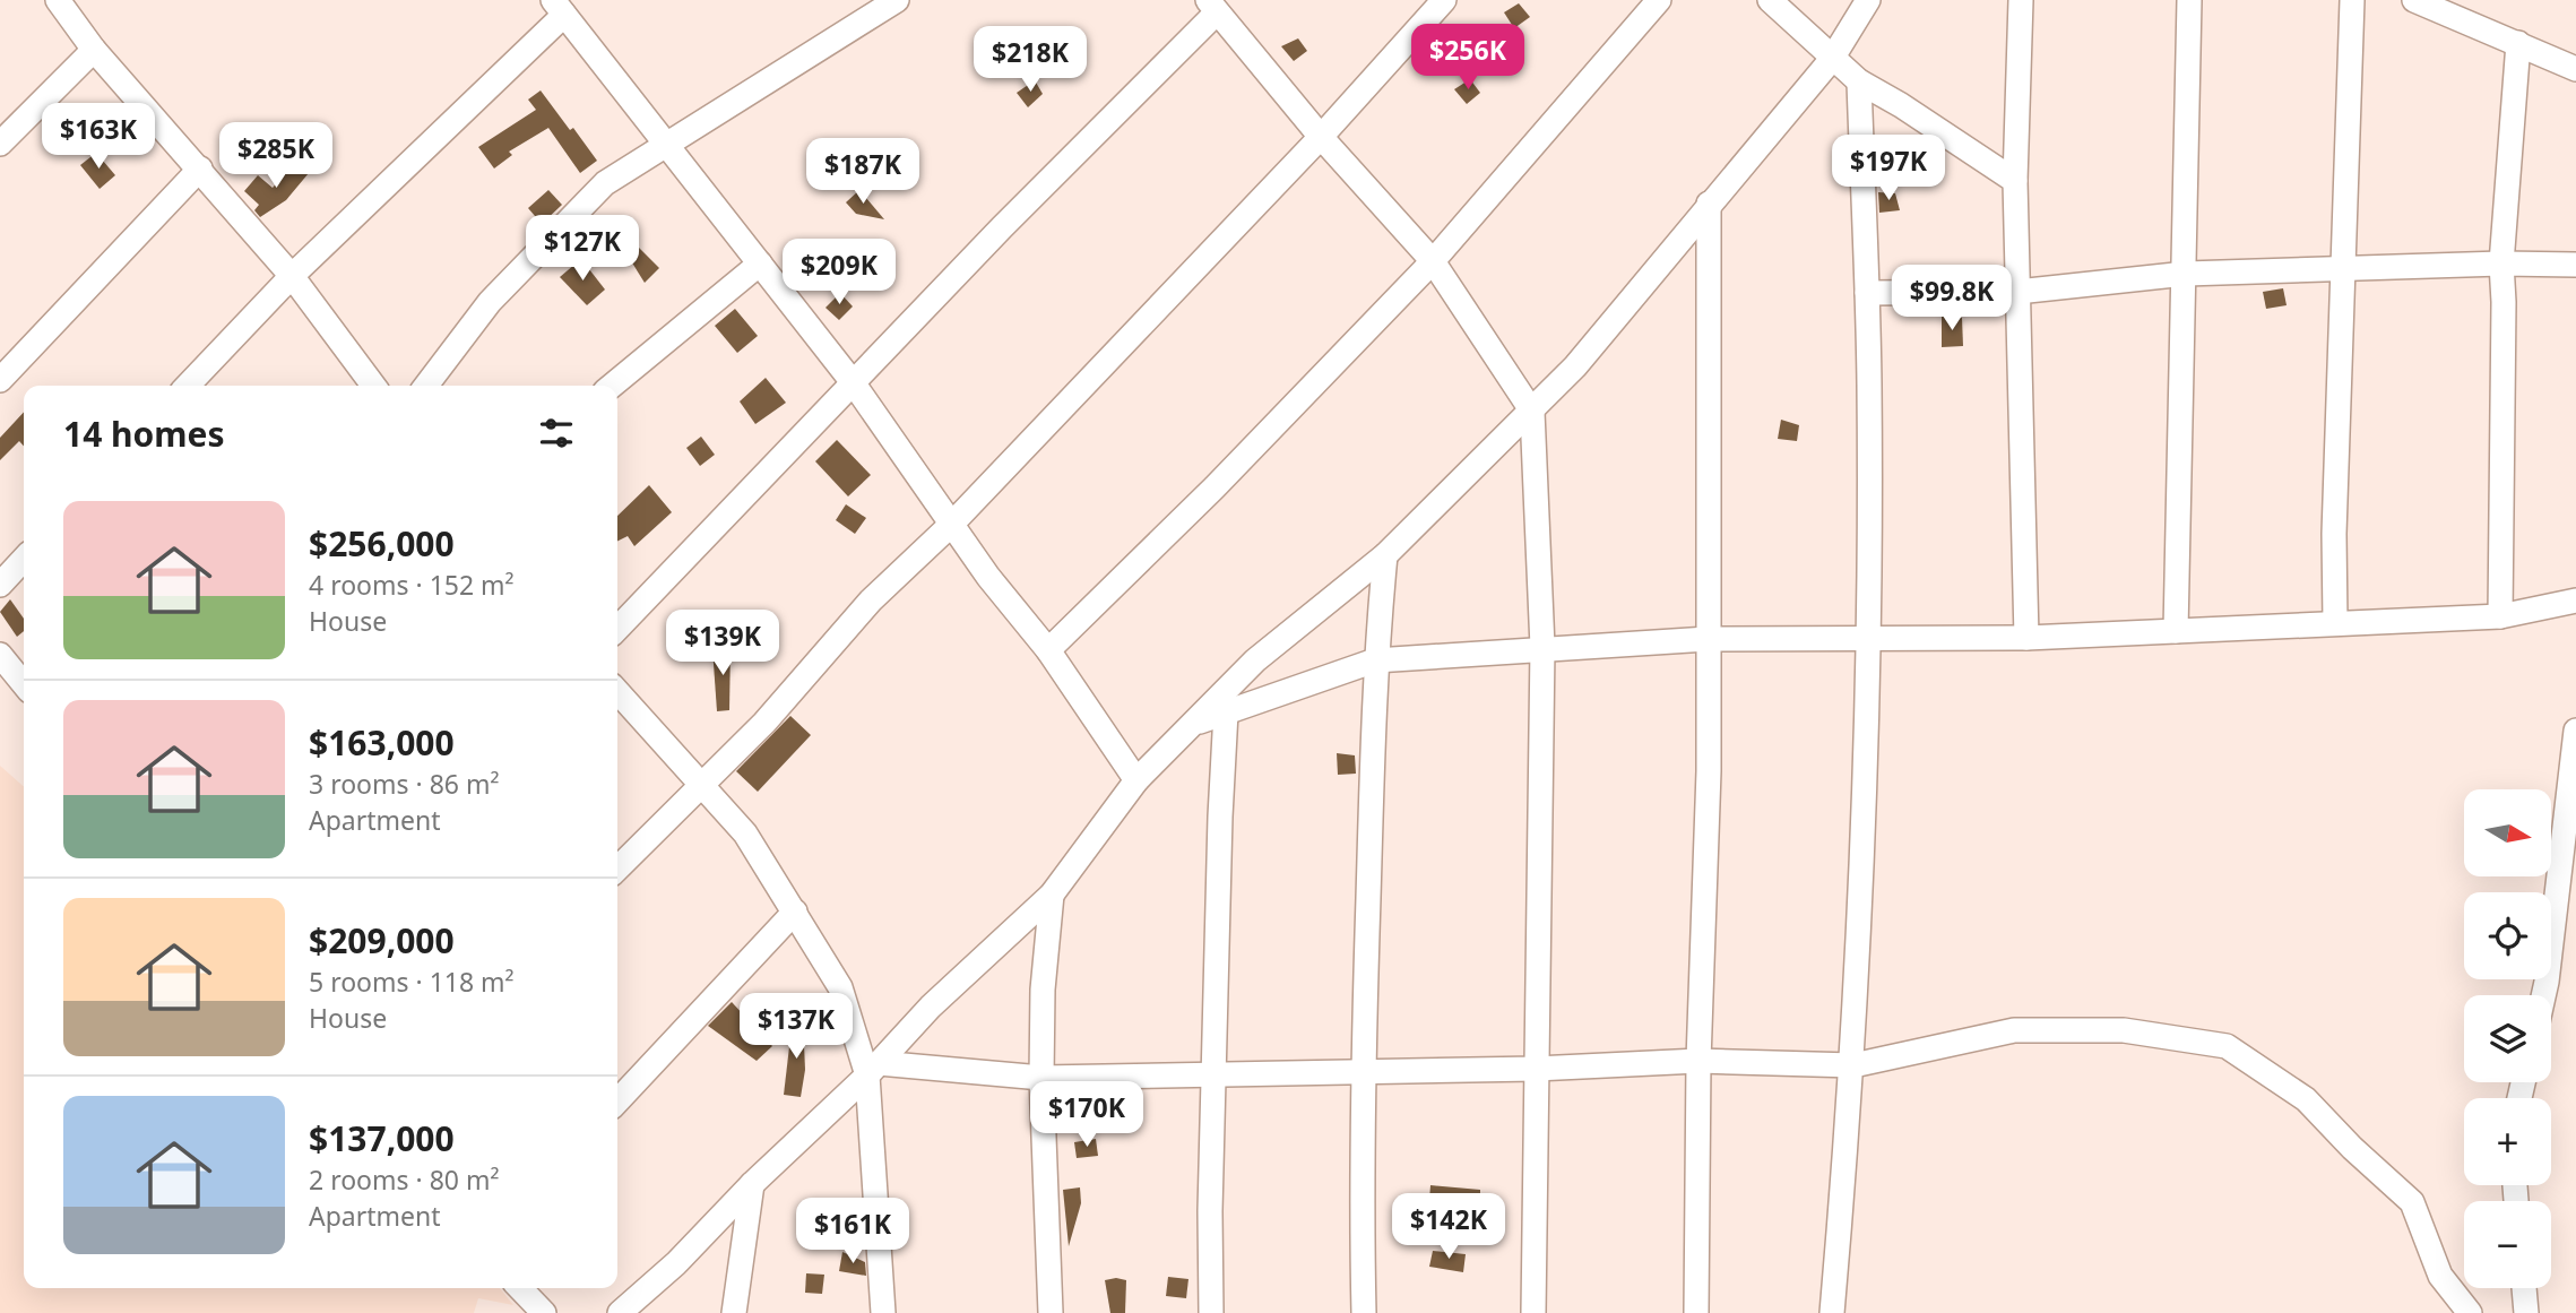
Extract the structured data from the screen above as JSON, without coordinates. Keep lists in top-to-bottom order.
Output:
{
  "north": "right",
  "page": {
    "price": [
      "$256K",
      "$218K",
      "$163K",
      "$285K",
      "$197K",
      "$187K",
      "$127K",
      "$209K",
      "$99.8K",
      "$139K",
      "$137K",
      "$170K",
      "$142K",
      "$161K"
    ],
    "heading": "14 homes",
    "list": [
      {
        "name": "$256,000",
        "note": "4 rooms · 152 m² · House"
      },
      {
        "name": "$163,000",
        "note": "3 rooms · 86 m² · Apartment"
      },
      {
        "name": "$209,000",
        "note": "5 rooms · 118 m² · House"
      },
      {
        "name": "$137,000",
        "note": "2 rooms · 80 m² · Apartment"
      }
    ],
    "map_buttons": ["+", "−"]
  }
}
